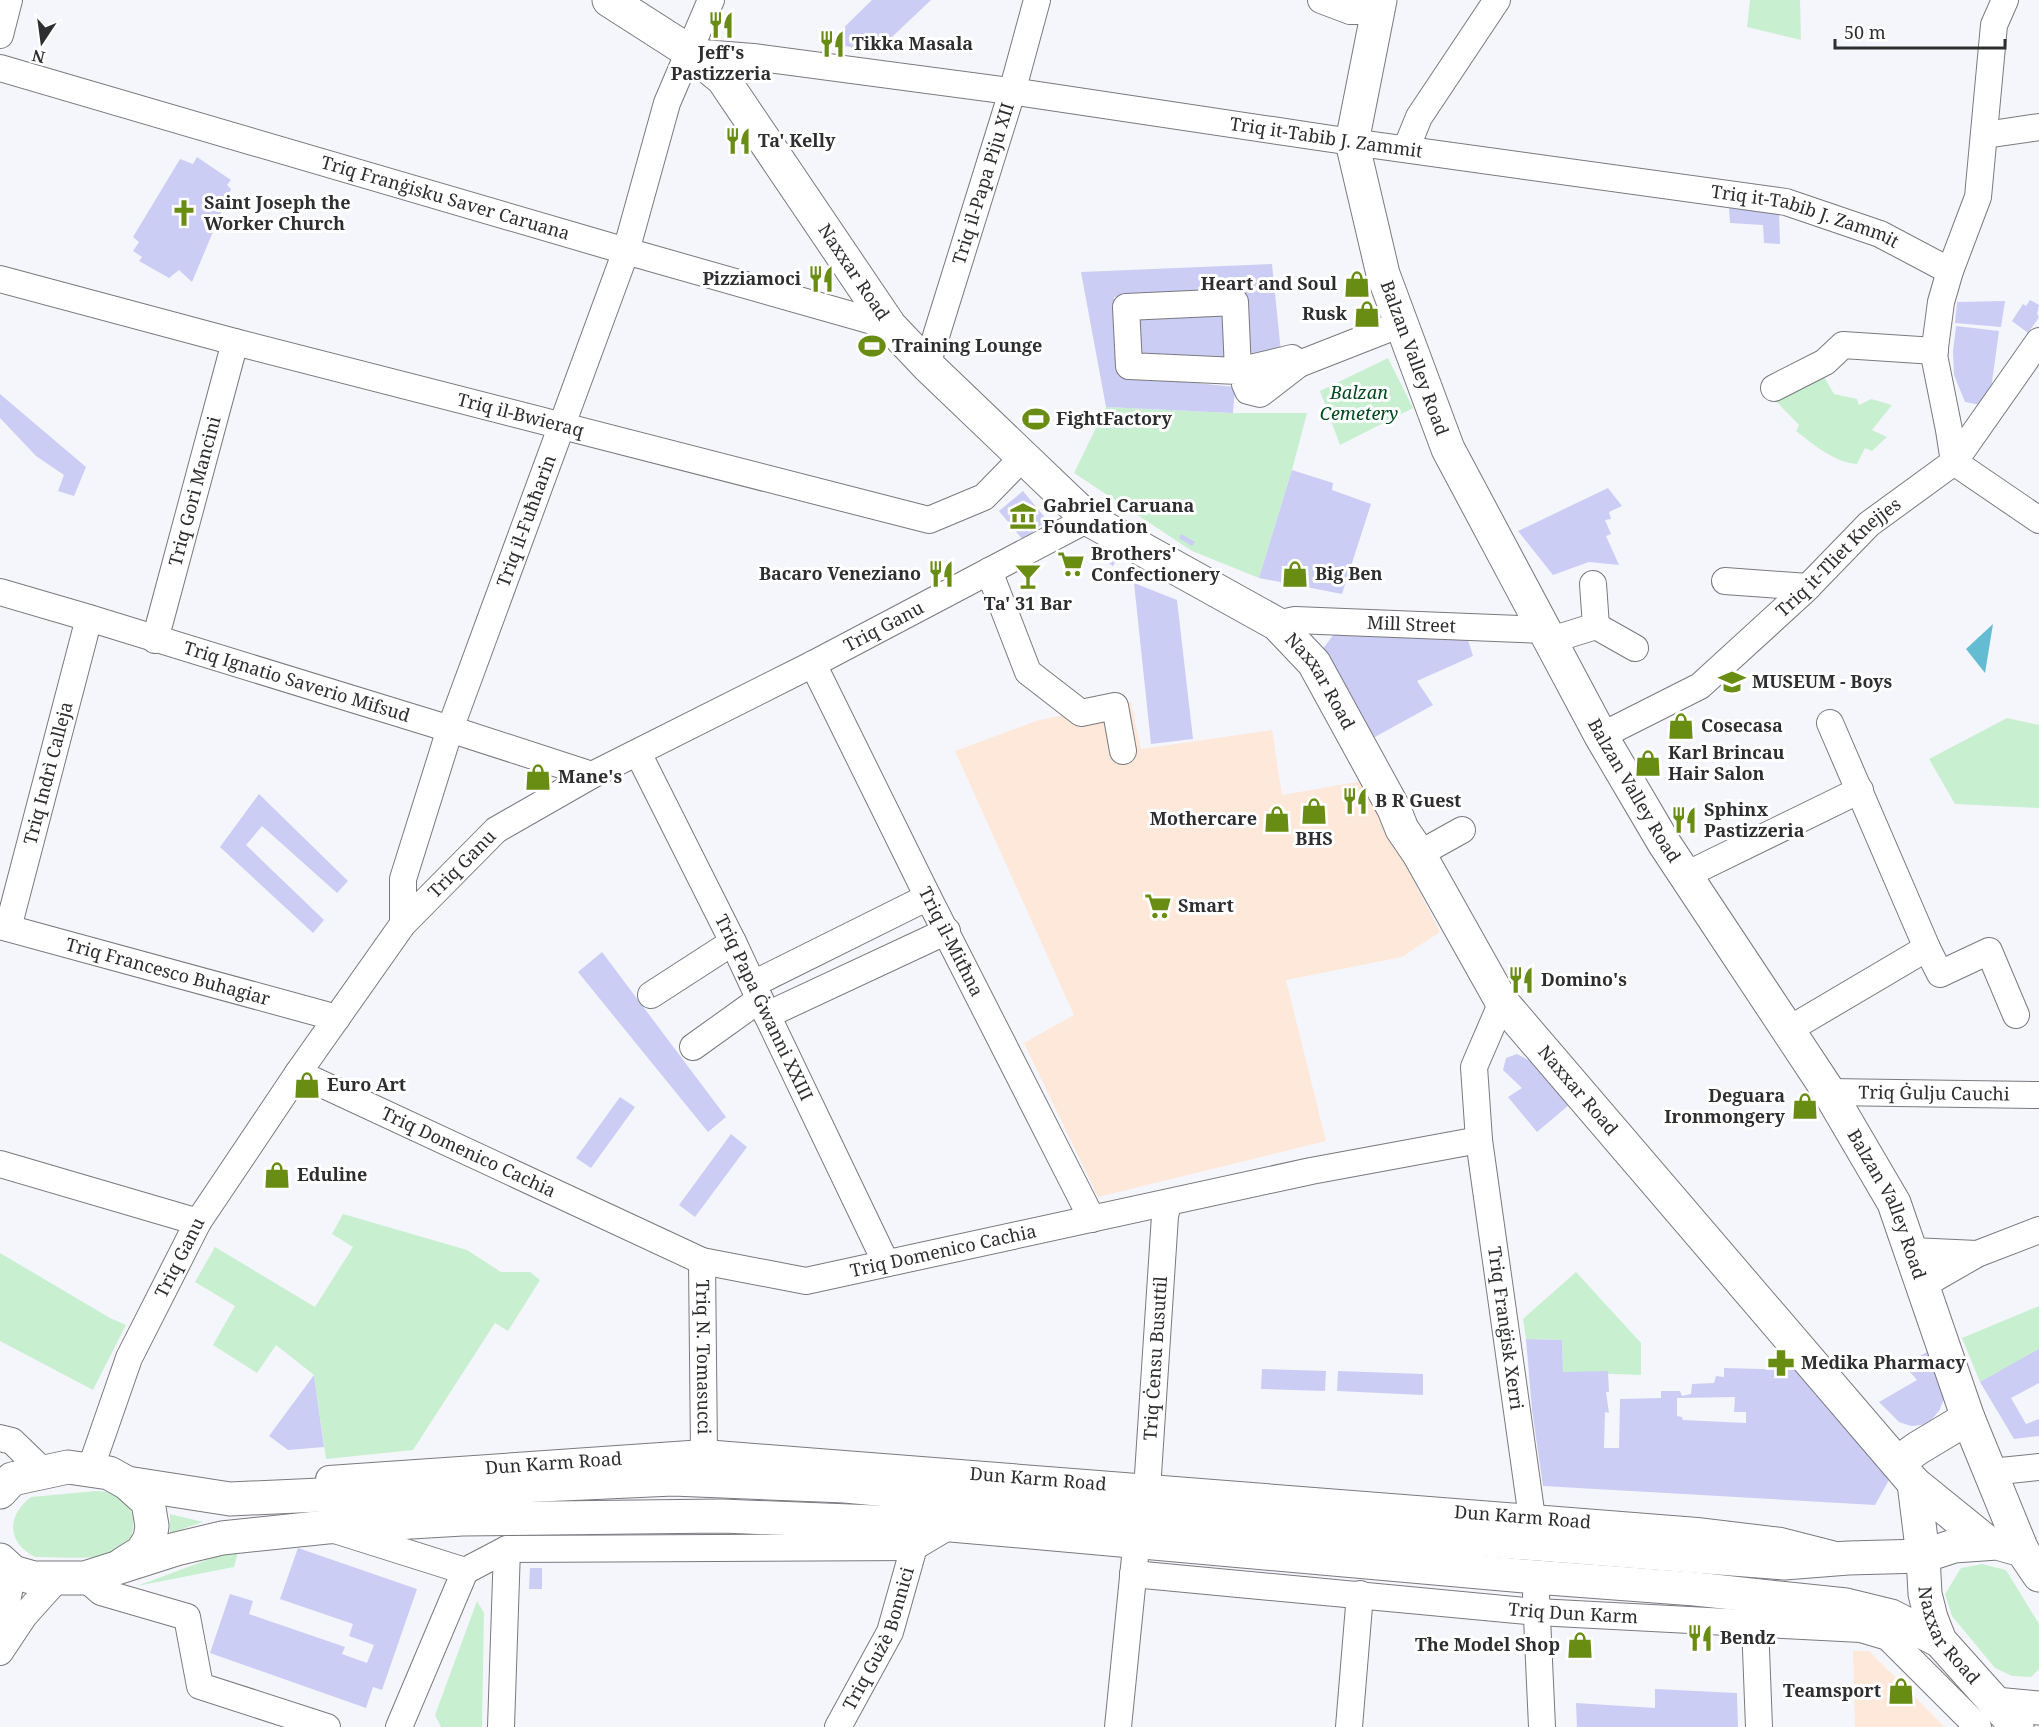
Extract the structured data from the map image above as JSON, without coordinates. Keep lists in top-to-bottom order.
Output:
{
  "streets": {
    "main road": ["Naxxar Road", "Balzan Valley Road", "Dun Karm Road"],
    "street": [
      "Triq it-Tabib J. Zammit",
      "Triq il-Papa Piju XII",
      "Triq Franġisku Saver Caruana",
      "Triq il-Bwieraq",
      "Triq Gori Mancini",
      "Triq il-Fuħħarin",
      "Triq it-Tliet Knejjes",
      "Mill Street",
      "Triq Ganu",
      "Triq Ignatio Saverio Mifsud",
      "Triq Indrì Calleja",
      "Triq il-Mitħna",
      "Triq Francesco Buhagiar",
      "Triq Papa Ġwanni XXIII",
      "Triq Ġulju Cauchi",
      "Triq Domenico Cachia",
      "Triq Franġisk Xerri",
      "Triq N. Tomasucci",
      "Triq Ċensu Busuttil",
      "Triq Dun Karm",
      "Triq Gużè Bonnici"
    ]
  },
  "crossings": [
    ["Triq it-Tabib J. Zammit", "Triq il-Papa Piju XII"],
    ["Triq it-Tabib J. Zammit", "Naxxar Road"],
    ["Triq it-Tabib J. Zammit", "Balzan Valley Road"],
    ["Triq it-Tabib J. Zammit", "Triq il-Fuħħarin"],
    ["Triq il-Papa Piju XII", "Naxxar Road"],
    ["Triq Franġisku Saver Caruana", "Naxxar Road"],
    ["Triq Franġisku Saver Caruana", "Triq il-Fuħħarin"],
    ["Naxxar Road", "Balzan Valley Road"],
    ["Naxxar Road", "Triq il-Bwieraq"],
    ["Naxxar Road", "Triq il-Fuħħarin"],
    ["Naxxar Road", "Mill Street"],
    ["Naxxar Road", "Triq Ganu"],
    ["Naxxar Road", "Dun Karm Road"],
    ["Naxxar Road", "Triq Dun Karm"],
    ["Balzan Valley Road", "Triq it-Tliet Knejjes"],
    ["Balzan Valley Road", "Mill Street"],
    ["Balzan Valley Road", "Triq Ġulju Cauchi"],
    ["Triq il-Bwieraq", "Triq Gori Mancini"],
    ["Triq il-Bwieraq", "Triq il-Fuħħarin"],
    ["Triq Gori Mancini", "Triq Ignatio Saverio Mifsud"],
    ["Triq il-Fuħħarin", "Triq Ganu"],
    ["Triq il-Fuħħarin", "Triq Ignatio Saverio Mifsud"],
    ["Triq Ganu", "Triq Ignatio Saverio Mifsud"],
    ["Triq Ganu", "Triq il-Mitħna"],
    ["Triq Ganu", "Triq Francesco Buhagiar"],
    ["Triq Ganu", "Triq Papa Ġwanni XXIII"],
    ["Triq Ganu", "Triq Domenico Cachia"],
    ["Triq Ganu", "Dun Karm Road"],
    ["Triq Ignatio Saverio Mifsud", "Triq Indrì Calleja"],
    ["Triq Indrì Calleja", "Triq Francesco Buhagiar"],
    ["Triq il-Mitħna", "Triq Domenico Cachia"],
    ["Triq Papa Ġwanni XXIII", "Triq Domenico Cachia"],
    ["Triq Domenico Cachia", "Triq Franġisk Xerri"],
    ["Triq Domenico Cachia", "Triq N. Tomasucci"],
    ["Triq Domenico Cachia", "Triq Ċensu Busuttil"],
    ["Triq Franġisk Xerri", "Dun Karm Road"],
    ["Triq N. Tomasucci", "Dun Karm Road"],
    ["Triq Ċensu Busuttil", "Dun Karm Road"],
    ["Triq Ċensu Busuttil", "Triq Dun Karm"]
  ],
  "parks": ["Balzan Cemetery"],
  "places": {
    "restaurant": [
      "Jeff's Pastizzeria",
      "Tikka Masala",
      "Ta' Kelly",
      "Pizziamoci",
      "Bacaro Veneziano",
      "B R Guest",
      "Sphinx Pastizzeria",
      "Domino's",
      "Bendz"
    ],
    "church": ["Saint Joseph the Worker Church"],
    "shop": [
      "Heart and Soul",
      "Rusk",
      "Big Ben",
      "Cosecasa",
      "Karl Brincau Hair Salon",
      "Mane's",
      "BHS",
      "Mothercare",
      "Euro Art",
      "Deguara Ironmongery",
      "Eduline",
      "The Model Shop",
      "Teamsport"
    ],
    "sports": ["Training Lounge", "FightFactory"],
    "museum": ["Gabriel Caruana Foundation"],
    "supermarket": ["Brothers' Confectionery", "Smart"],
    "bar": ["Ta' 31 Bar"],
    "school or university": ["MUSEUM - Boys"],
    "pharmacy": ["Medika Pharmacy"]
  },
  "scale_bar": "50 m",
  "north": "bottom"
}
